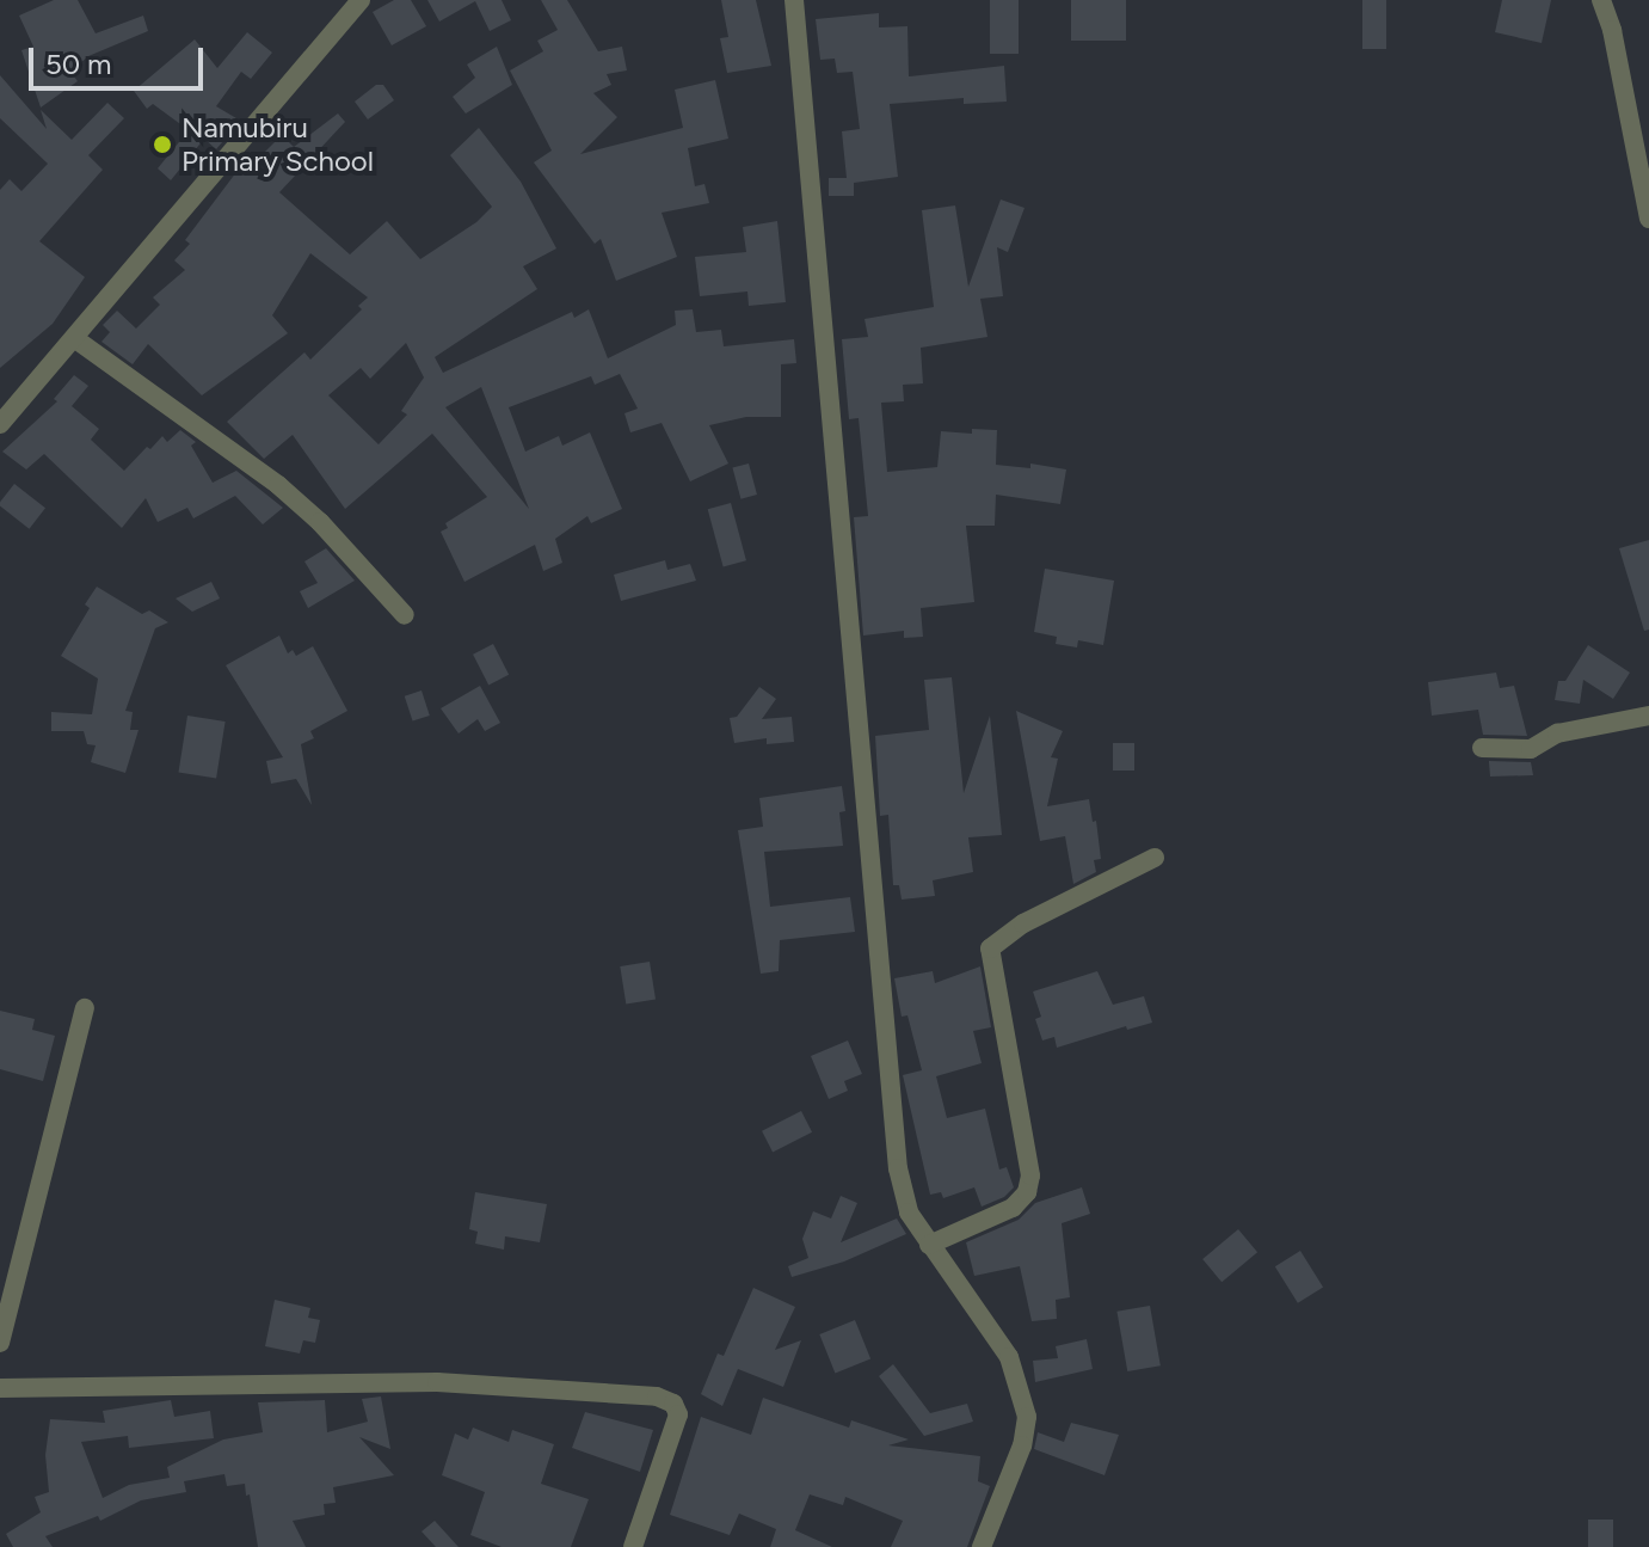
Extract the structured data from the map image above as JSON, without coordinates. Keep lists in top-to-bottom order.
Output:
{
  "places": ["Namubiru Primary School"],
  "scale_bar": "50 m"
}
